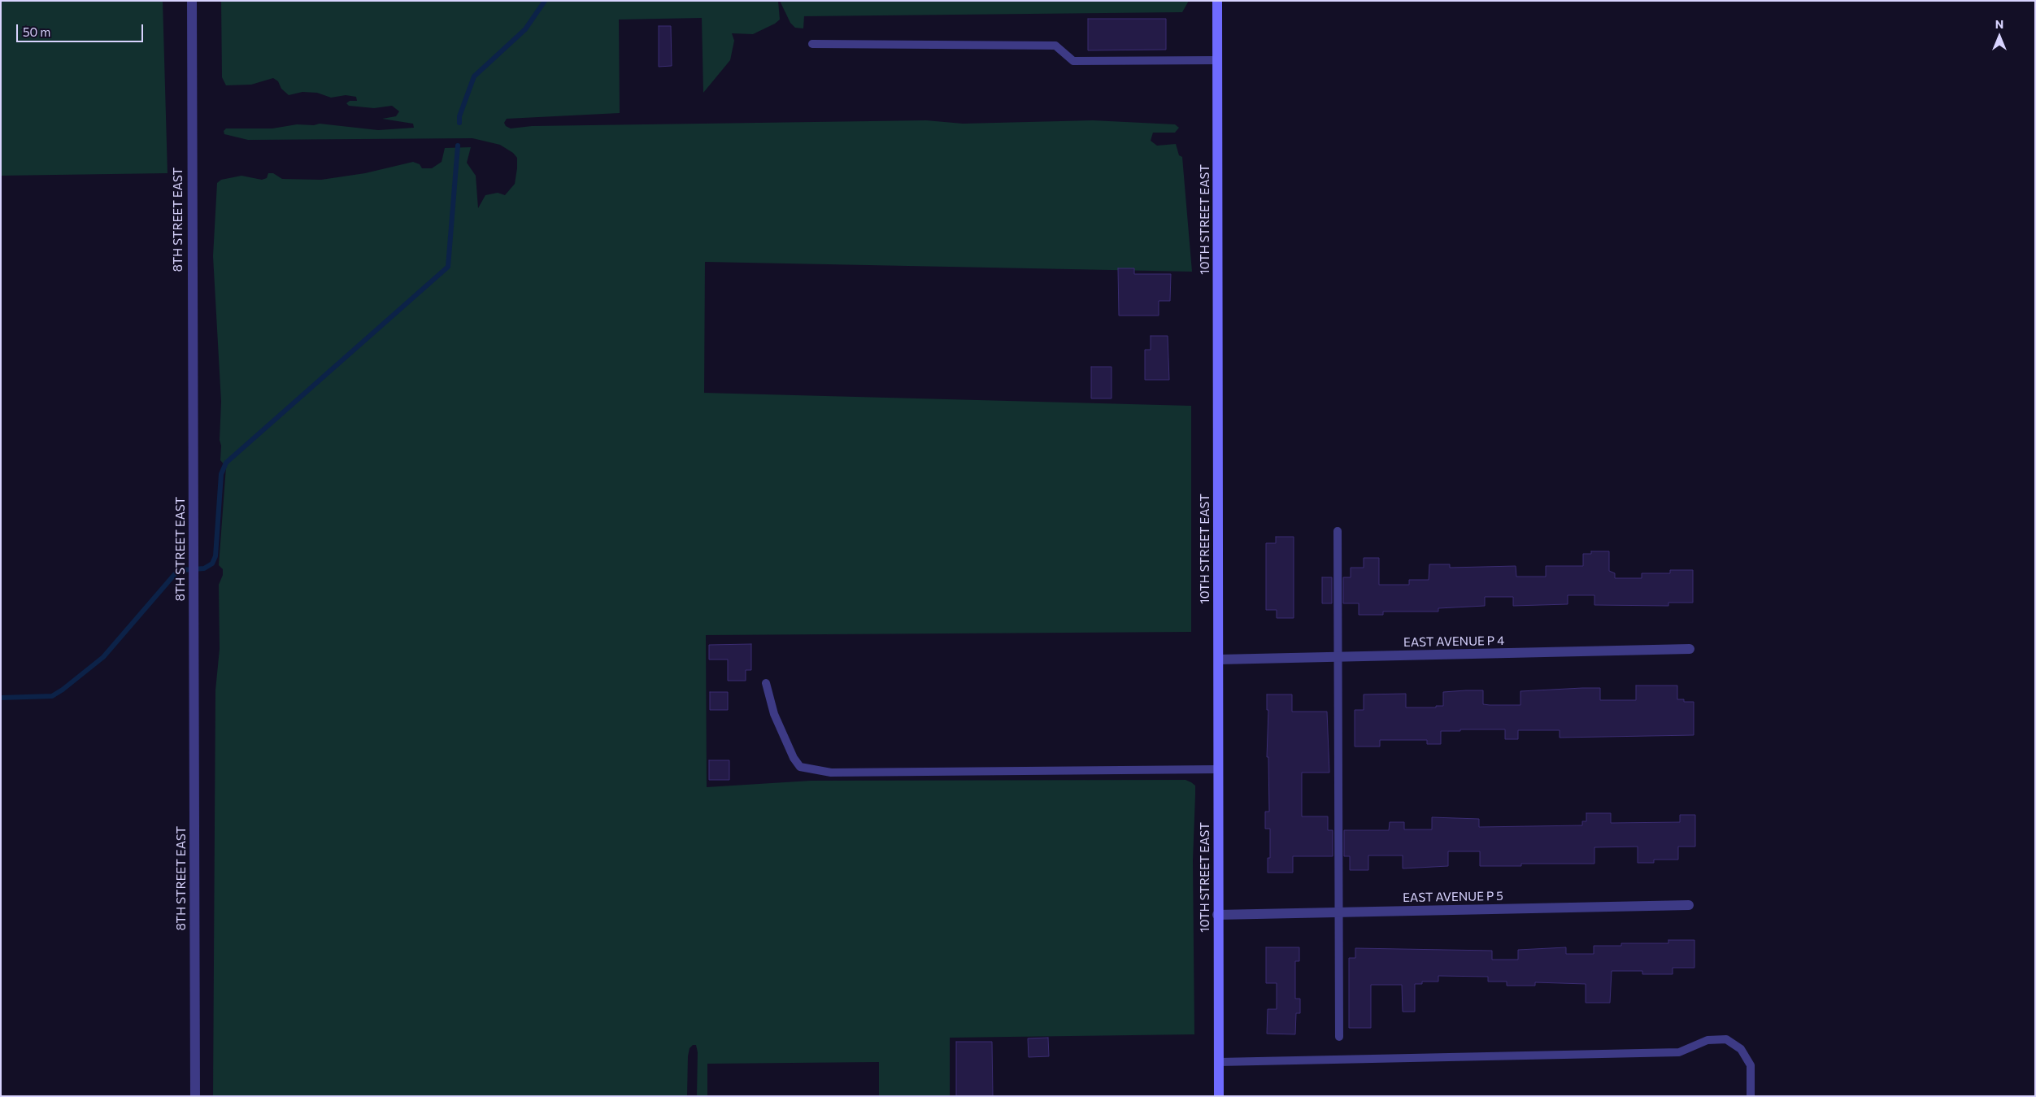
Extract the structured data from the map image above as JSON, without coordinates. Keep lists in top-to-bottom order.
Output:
{
  "streets": {
    "main road": ["10TH STREET EAST"],
    "street": ["8TH STREET EAST", "EAST AVENUE P 4", "EAST AVENUE P 5"]
  },
  "crossings": [
    ["10TH STREET EAST", "EAST AVENUE P 4"],
    ["10TH STREET EAST", "EAST AVENUE P 5"]
  ],
  "scale_bar": "50 m",
  "north": "top"
}
